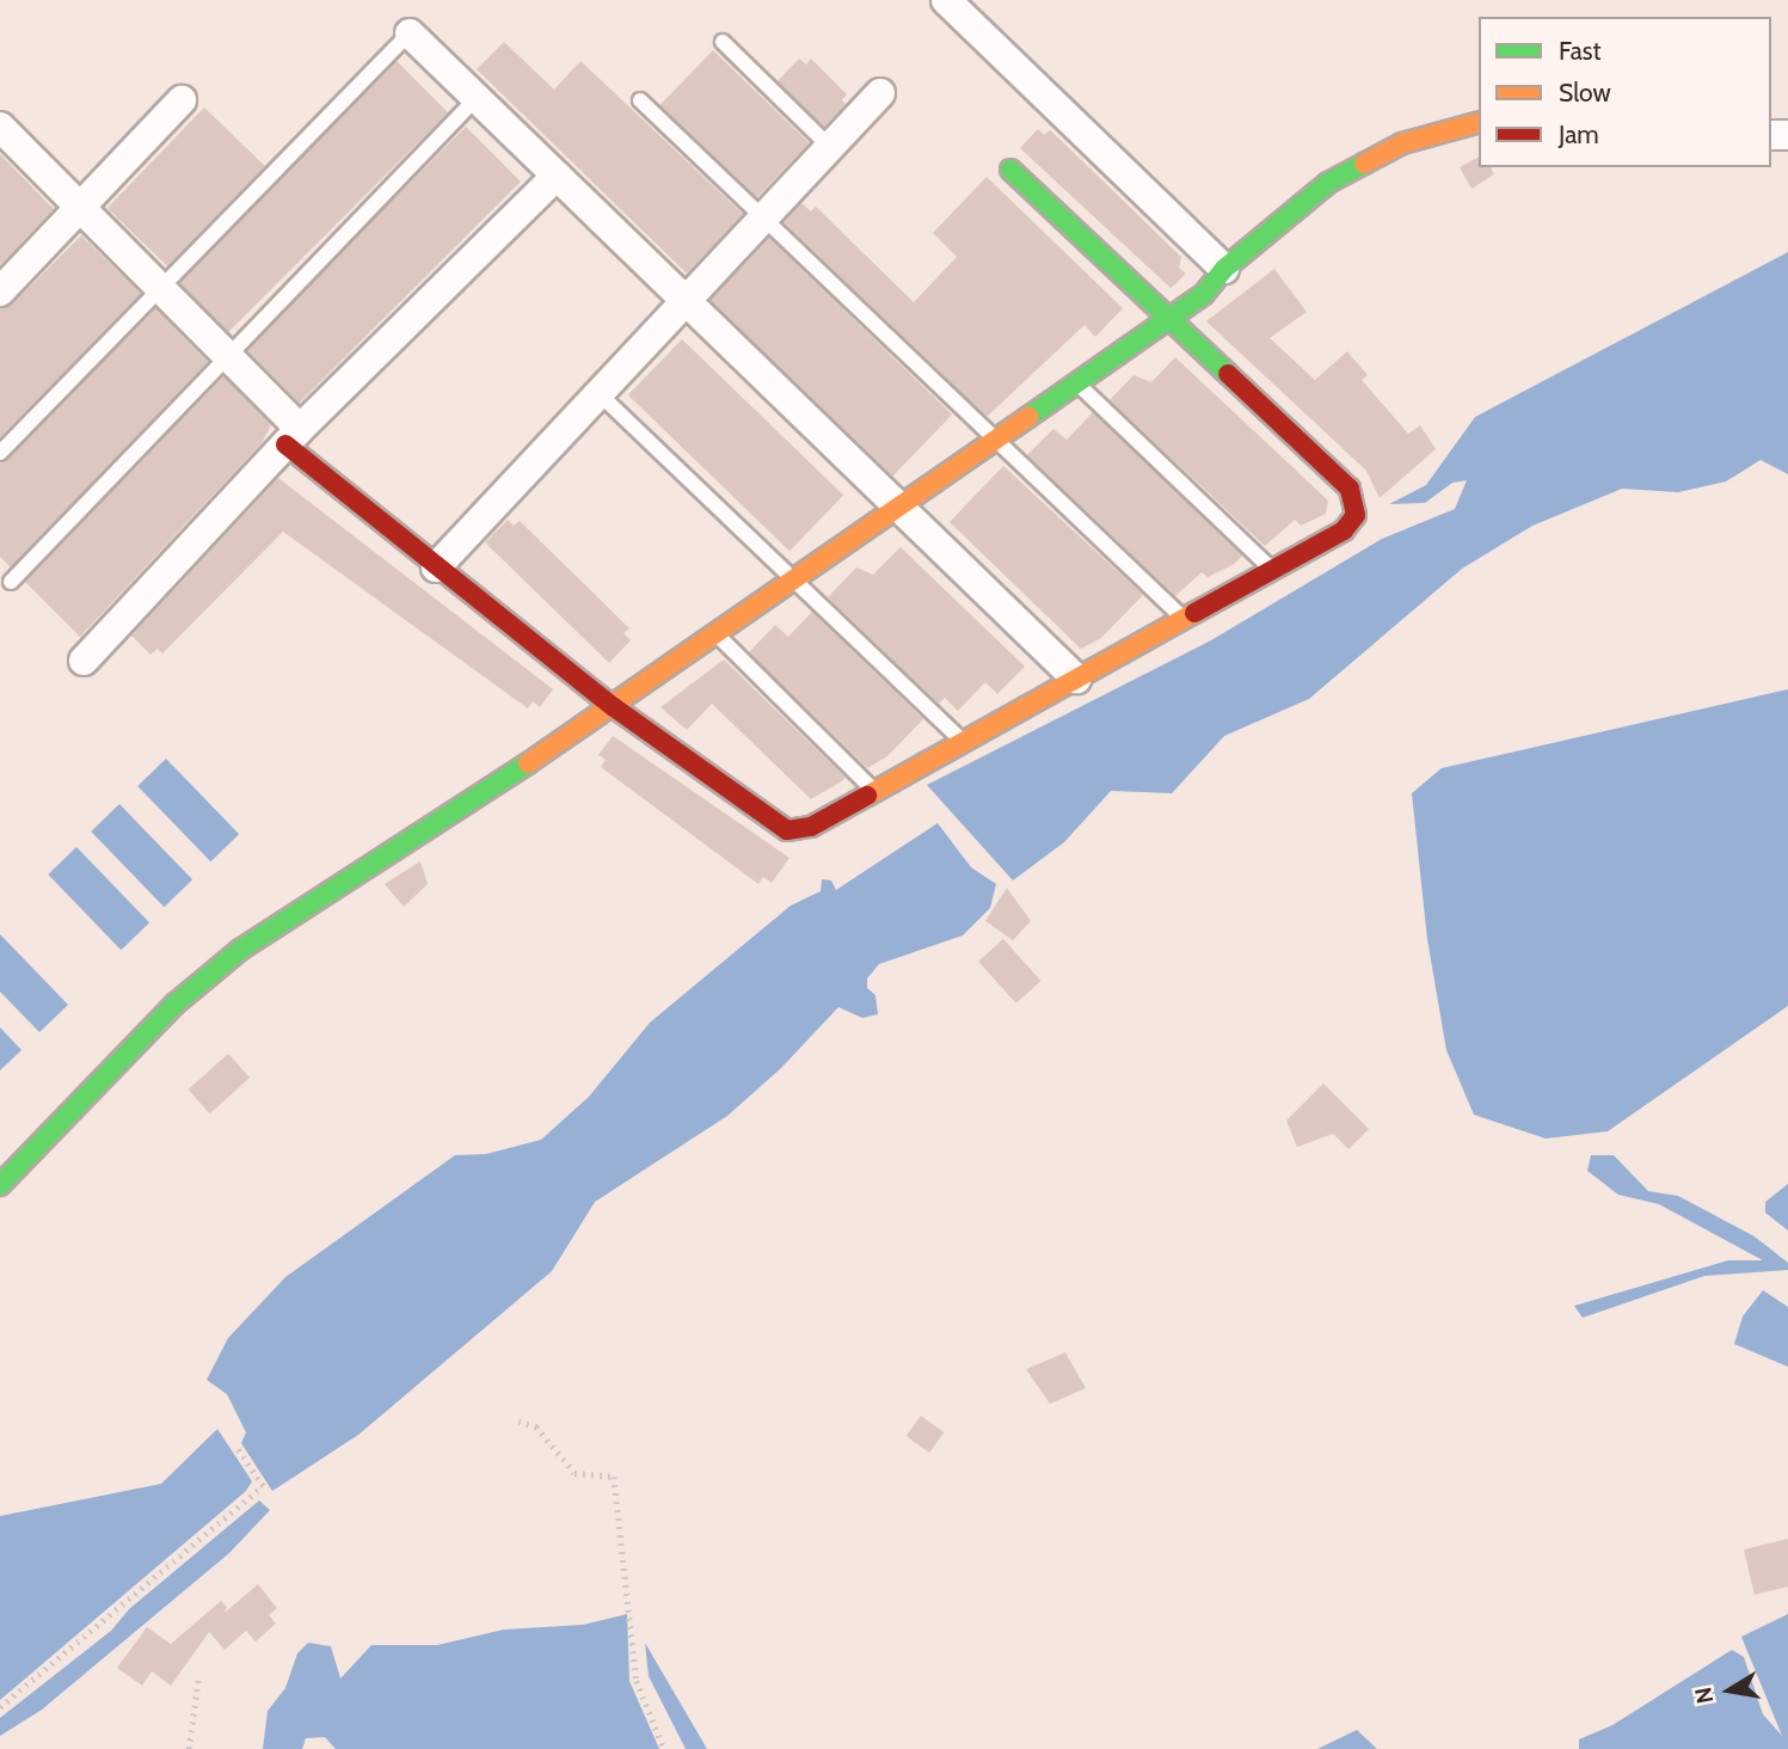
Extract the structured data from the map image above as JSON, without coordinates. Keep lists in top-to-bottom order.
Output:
{
  "legend": ["Fast", "Slow", "Jam"],
  "north": "left"
}
